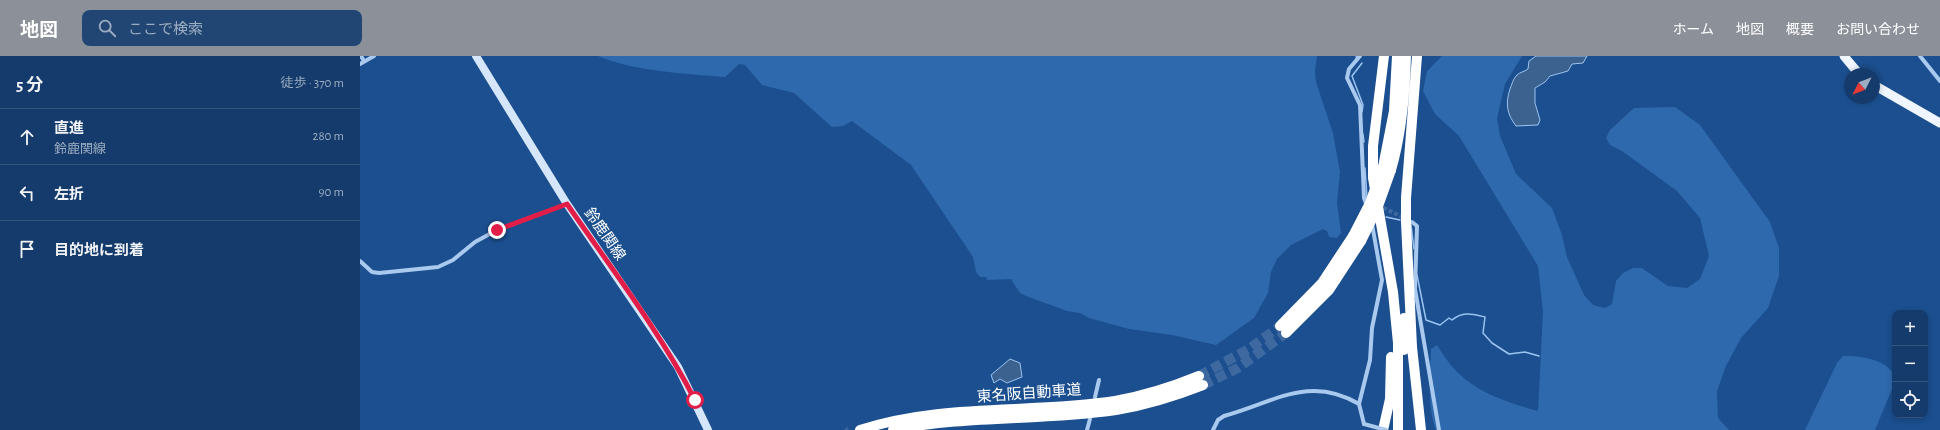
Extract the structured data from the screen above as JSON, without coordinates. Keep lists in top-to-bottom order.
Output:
{
  "streets": {
    "highway": ["東名阪自動車道"],
    "main road": ["鈴鹿関線"]
  },
  "north": "bottom left",
  "page": {
    "header": "地図",
    "search": "ここで検索",
    "nav": [
      "ホーム",
      "地図",
      "概要",
      "お問い合わせ"
    ],
    "heading": ["5 分", "徒歩 · 370 m"],
    "list": [
      ["直進", "鈴鹿関線", "280 m"],
      ["左折", "90 m"],
      "目的地に到着"
    ],
    "map_buttons": ["+", "−"]
  }
}
